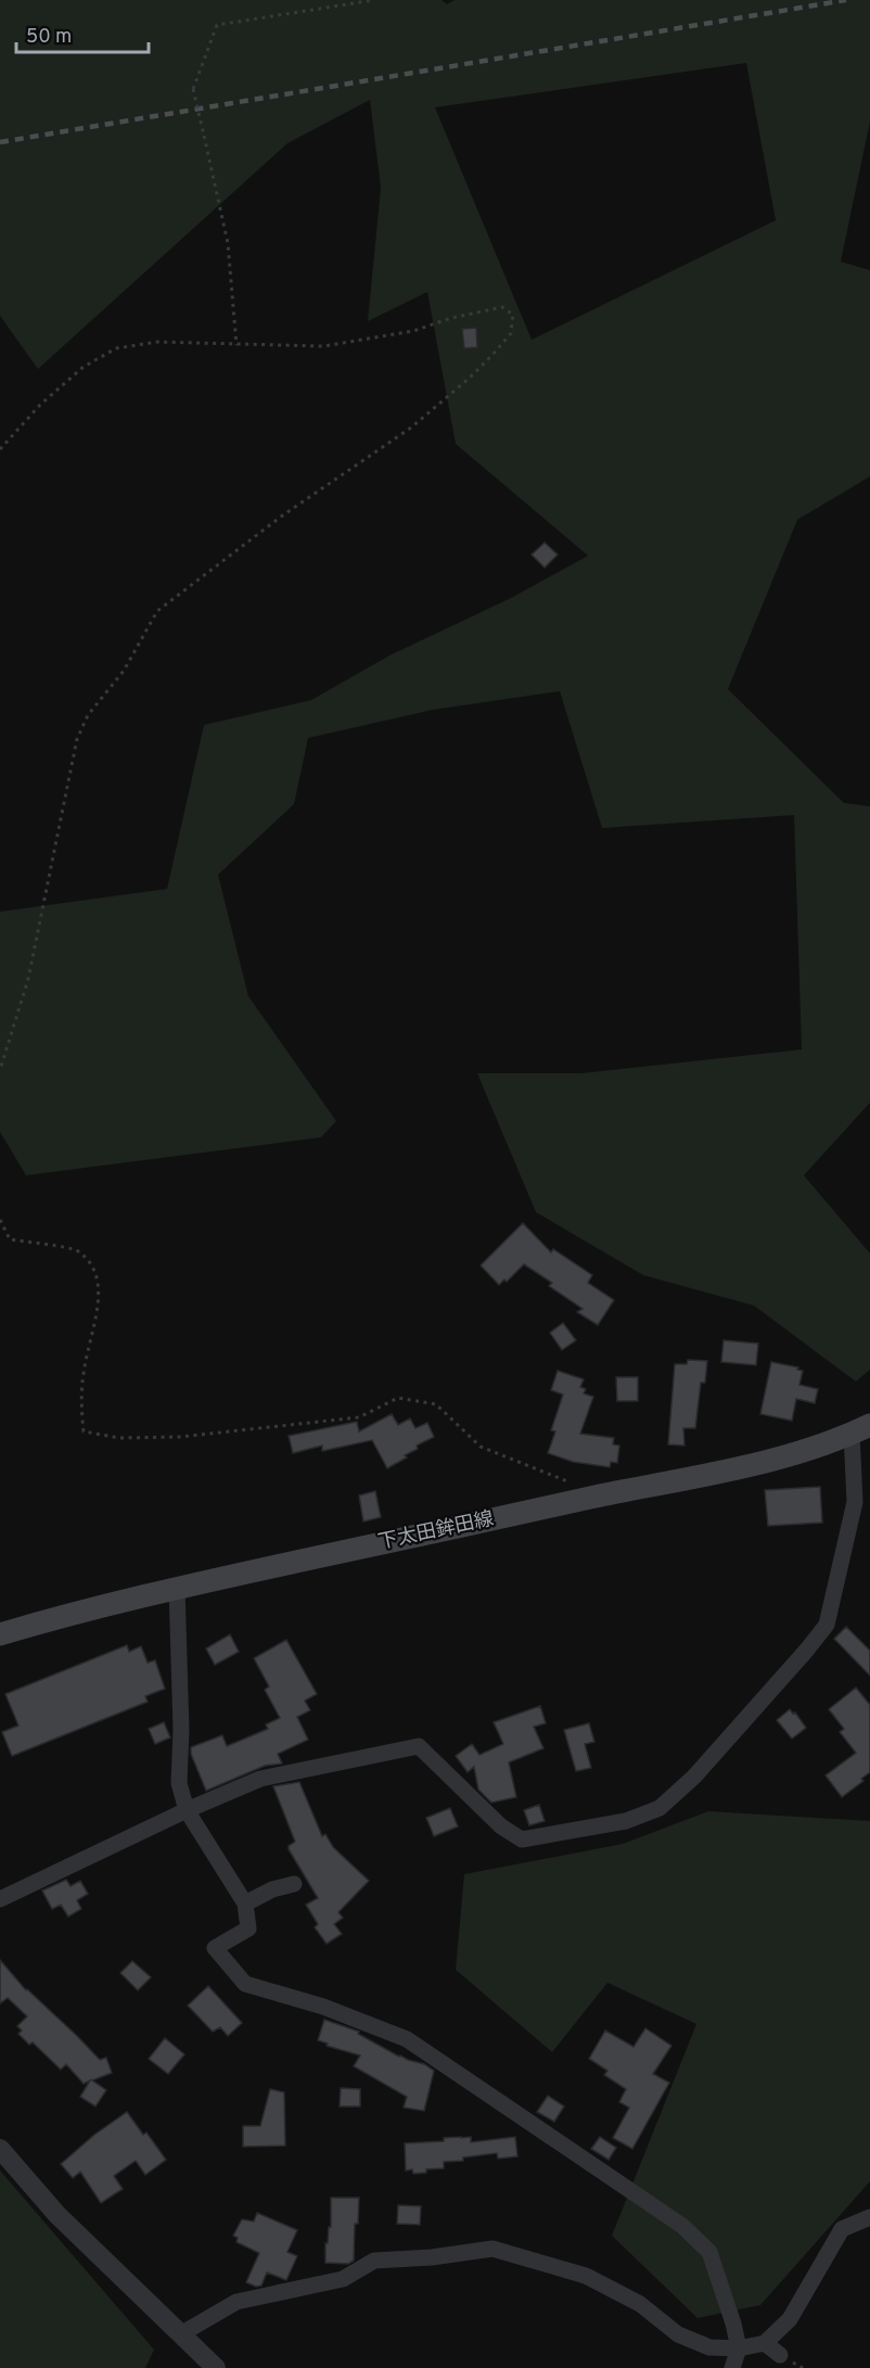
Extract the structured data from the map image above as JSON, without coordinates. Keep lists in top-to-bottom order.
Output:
{
  "streets": {
    "main road": ["下太田鉾田線"]
  },
  "scale_bar": "50 m"
}
